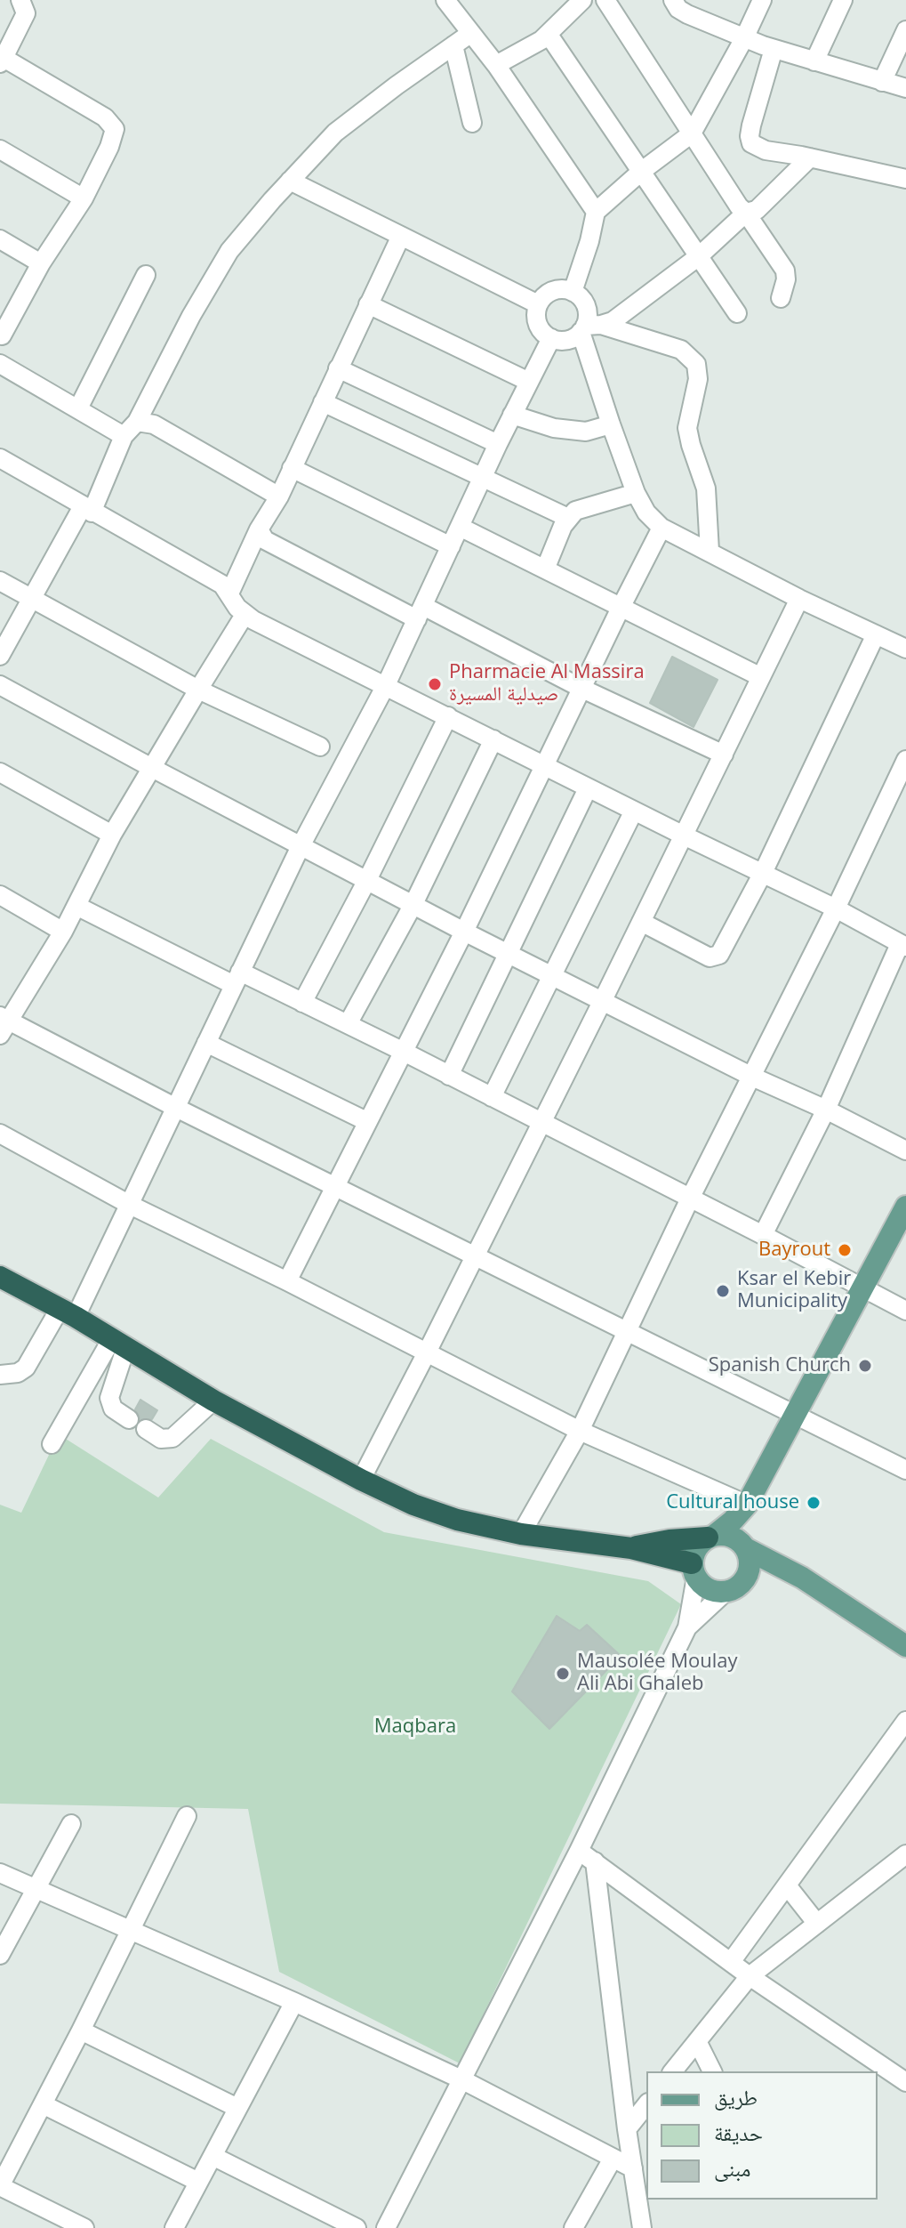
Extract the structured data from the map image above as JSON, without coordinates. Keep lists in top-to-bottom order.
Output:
{
  "parks": ["Maqbara"],
  "places": [
    "Pharmacie Al Massira صيدلية المسيرة",
    "Bayrout",
    "Ksar el Kebir Municipality",
    "Spanish Church",
    "Cultural house",
    "Mausolée Moulay Ali Abi Ghaleb"
  ],
  "legend": ["طريق", "حديقة", "مبنى"]
}
